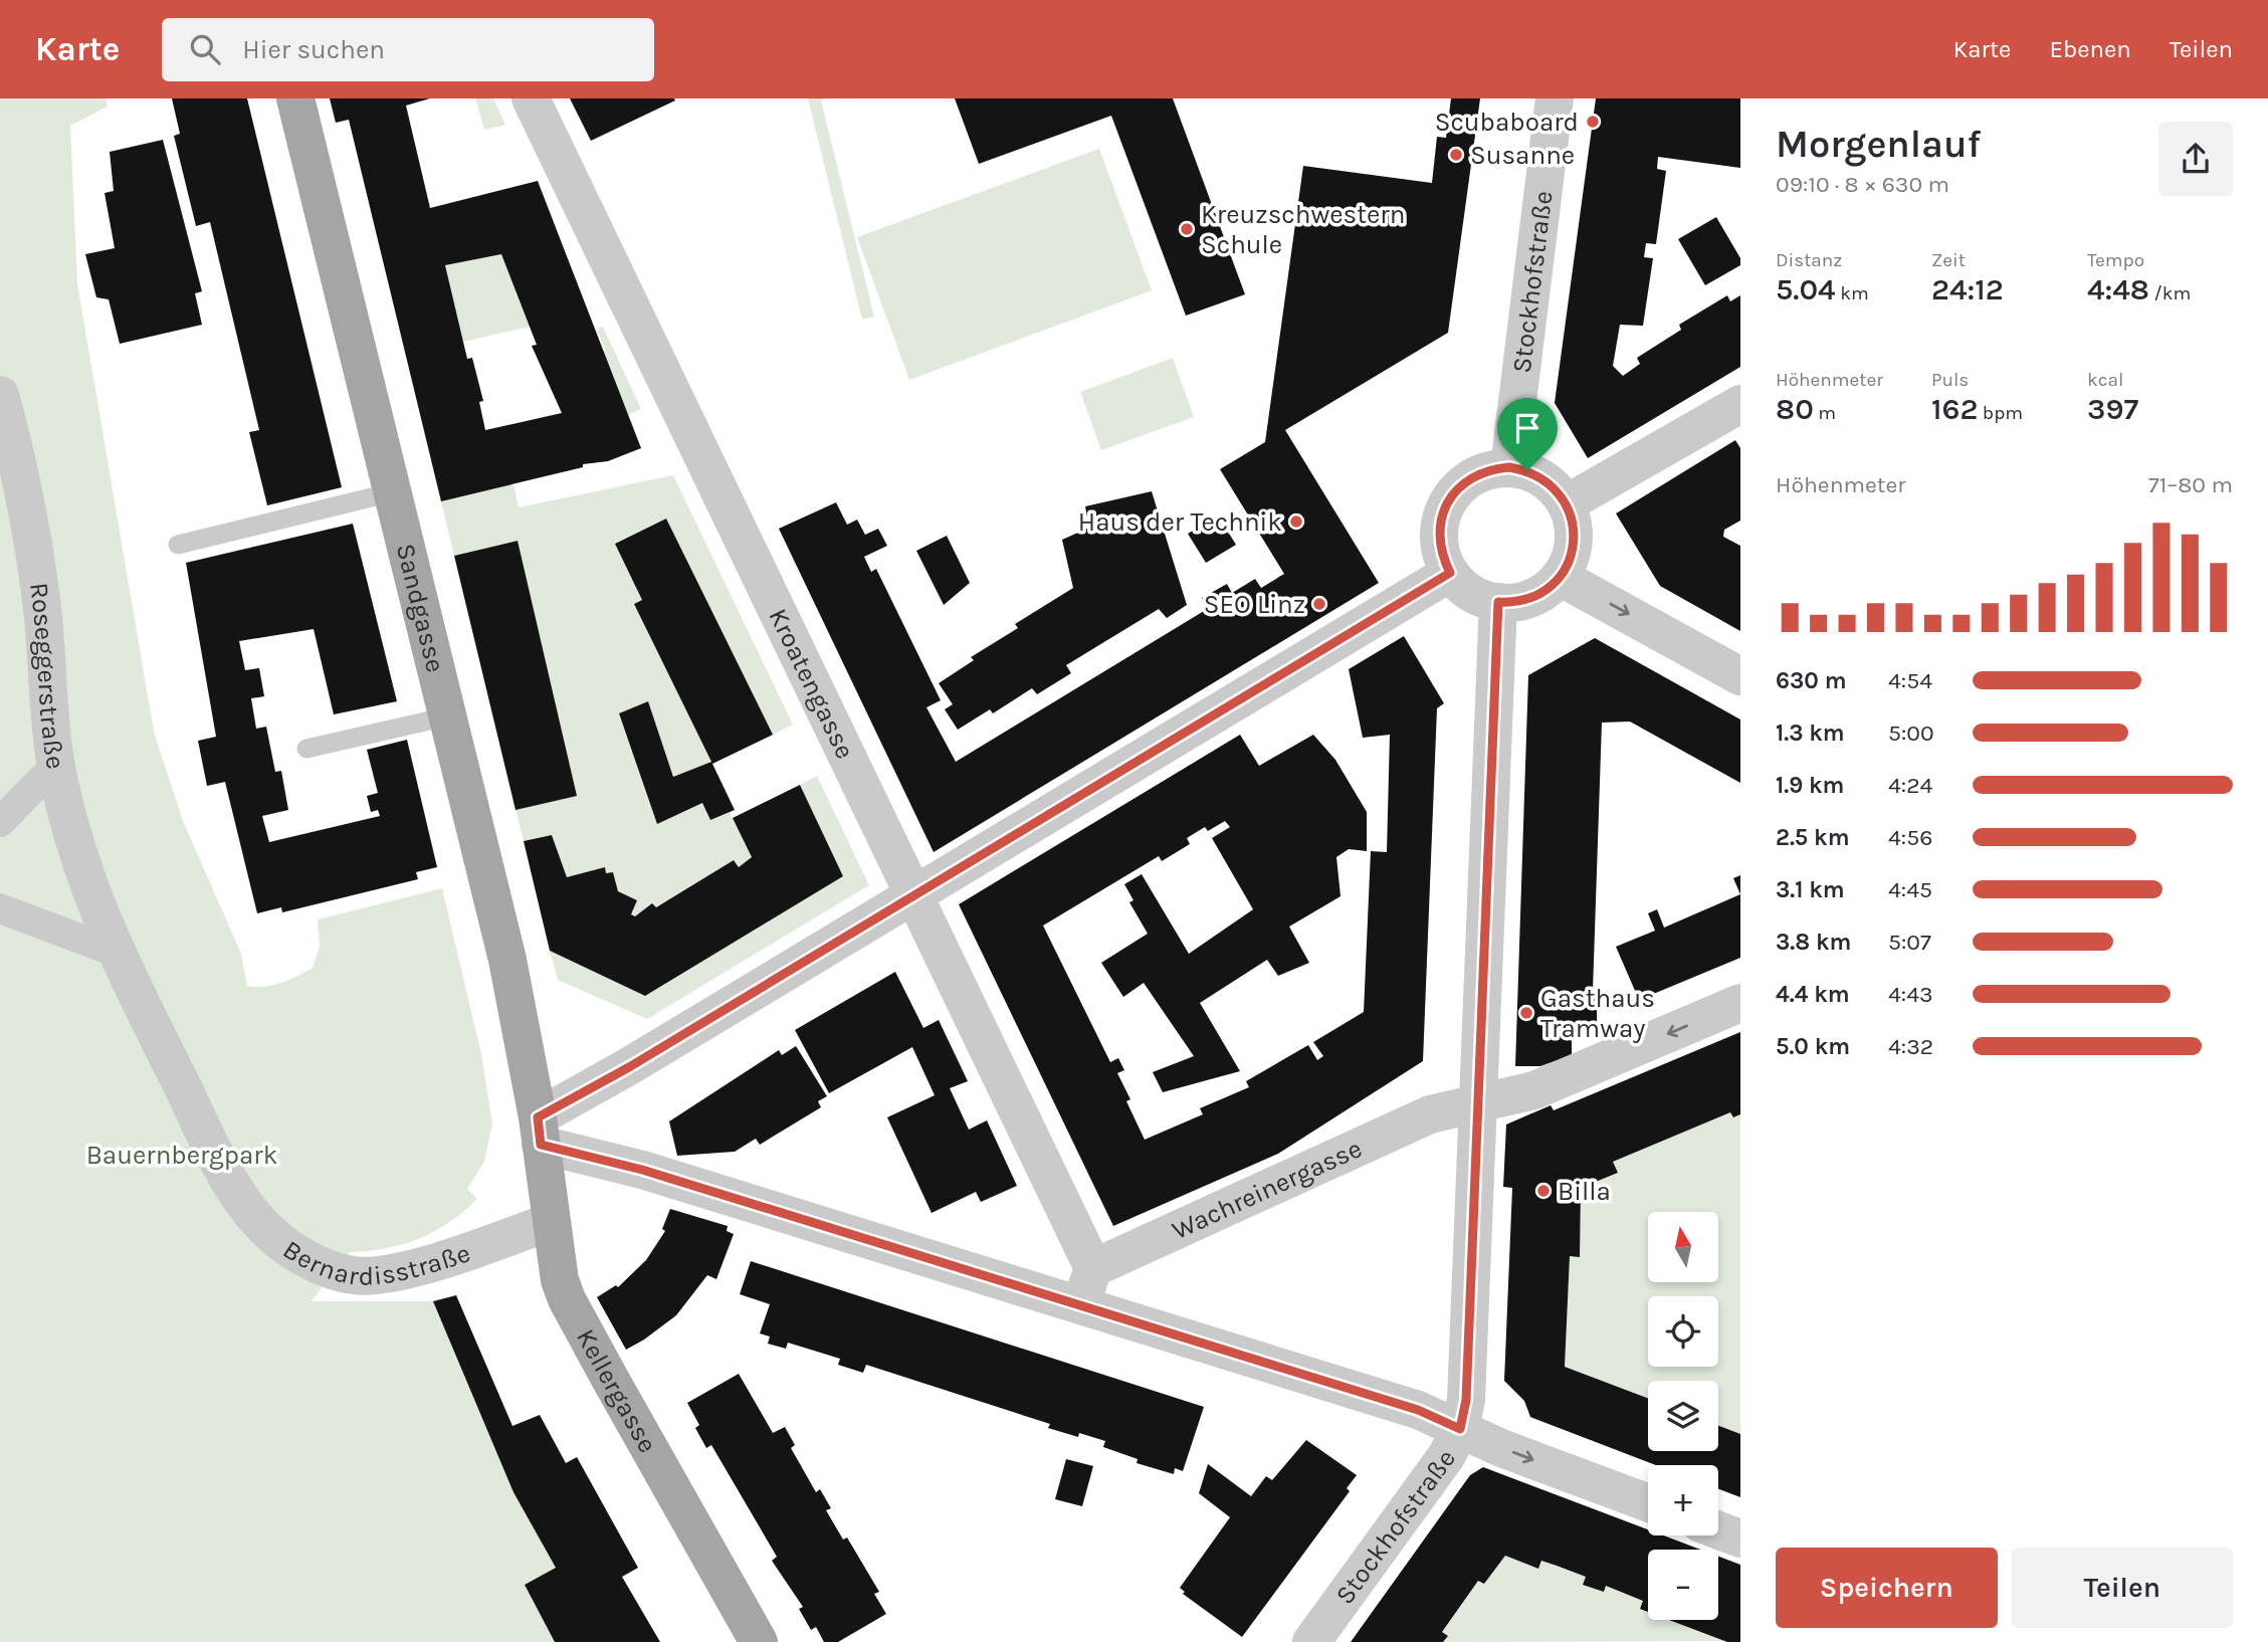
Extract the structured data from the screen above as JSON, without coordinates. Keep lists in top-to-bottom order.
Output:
{
  "streets": {
    "main road": ["Sandgasse", "Kellergasse"],
    "street": [
      "Stockhofstraße",
      "Roseggerstraße",
      "Kroatengasse",
      "Wachreinergasse",
      "Bernardisstraße"
    ]
  },
  "crossings": [
    ["Stockhofstraße", "Wachreinergasse"],
    ["Sandgasse", "Kellergasse"],
    ["Roseggerstraße", "Bernardisstraße"],
    ["Kroatengasse", "Wachreinergasse"],
    ["Bernardisstraße", "Kellergasse"]
  ],
  "one_way": ["Wachreinergasse"],
  "parks": ["Bauernbergpark"],
  "places": [
    "Scubaboard",
    "Susanne",
    "Kreuzschwestern Schule",
    "Haus der Technik",
    "SEO Linz",
    "Gasthaus Tramway",
    "Billa"
  ],
  "north": "top",
  "page": {
    "header": "Karte",
    "search": "Hier suchen",
    "nav": ["Karte", "Ebenen", "Teilen"],
    "heading": ["Morgenlauf", "09:10 · 8 × 630 m"],
    "stats": [
      ["Distanz", "5.04 km"],
      ["Zeit", "24:12"],
      ["Tempo", "4:48 /km"],
      ["Höhenmeter", "80 m"],
      ["Puls", "162 bpm"],
      ["kcal", "397"]
    ],
    "chart": ["Höhenmeter", "71–80 m"],
    "list": [
      {
        "name": "630 m",
        "note": "4:54"
      },
      {
        "name": "1.3 km",
        "note": "5:00"
      },
      {
        "name": "1.9 km",
        "note": "4:24"
      },
      {
        "name": "2.5 km",
        "note": "4:56"
      },
      {
        "name": "3.1 km",
        "note": "4:45"
      },
      {
        "name": "3.8 km",
        "note": "5:07"
      },
      {
        "name": "4.4 km",
        "note": "4:43"
      },
      {
        "name": "5.0 km",
        "note": "4:32"
      }
    ],
    "map_buttons": ["+", "−"],
    "buttons": ["Speichern", "Teilen"]
  }
}
